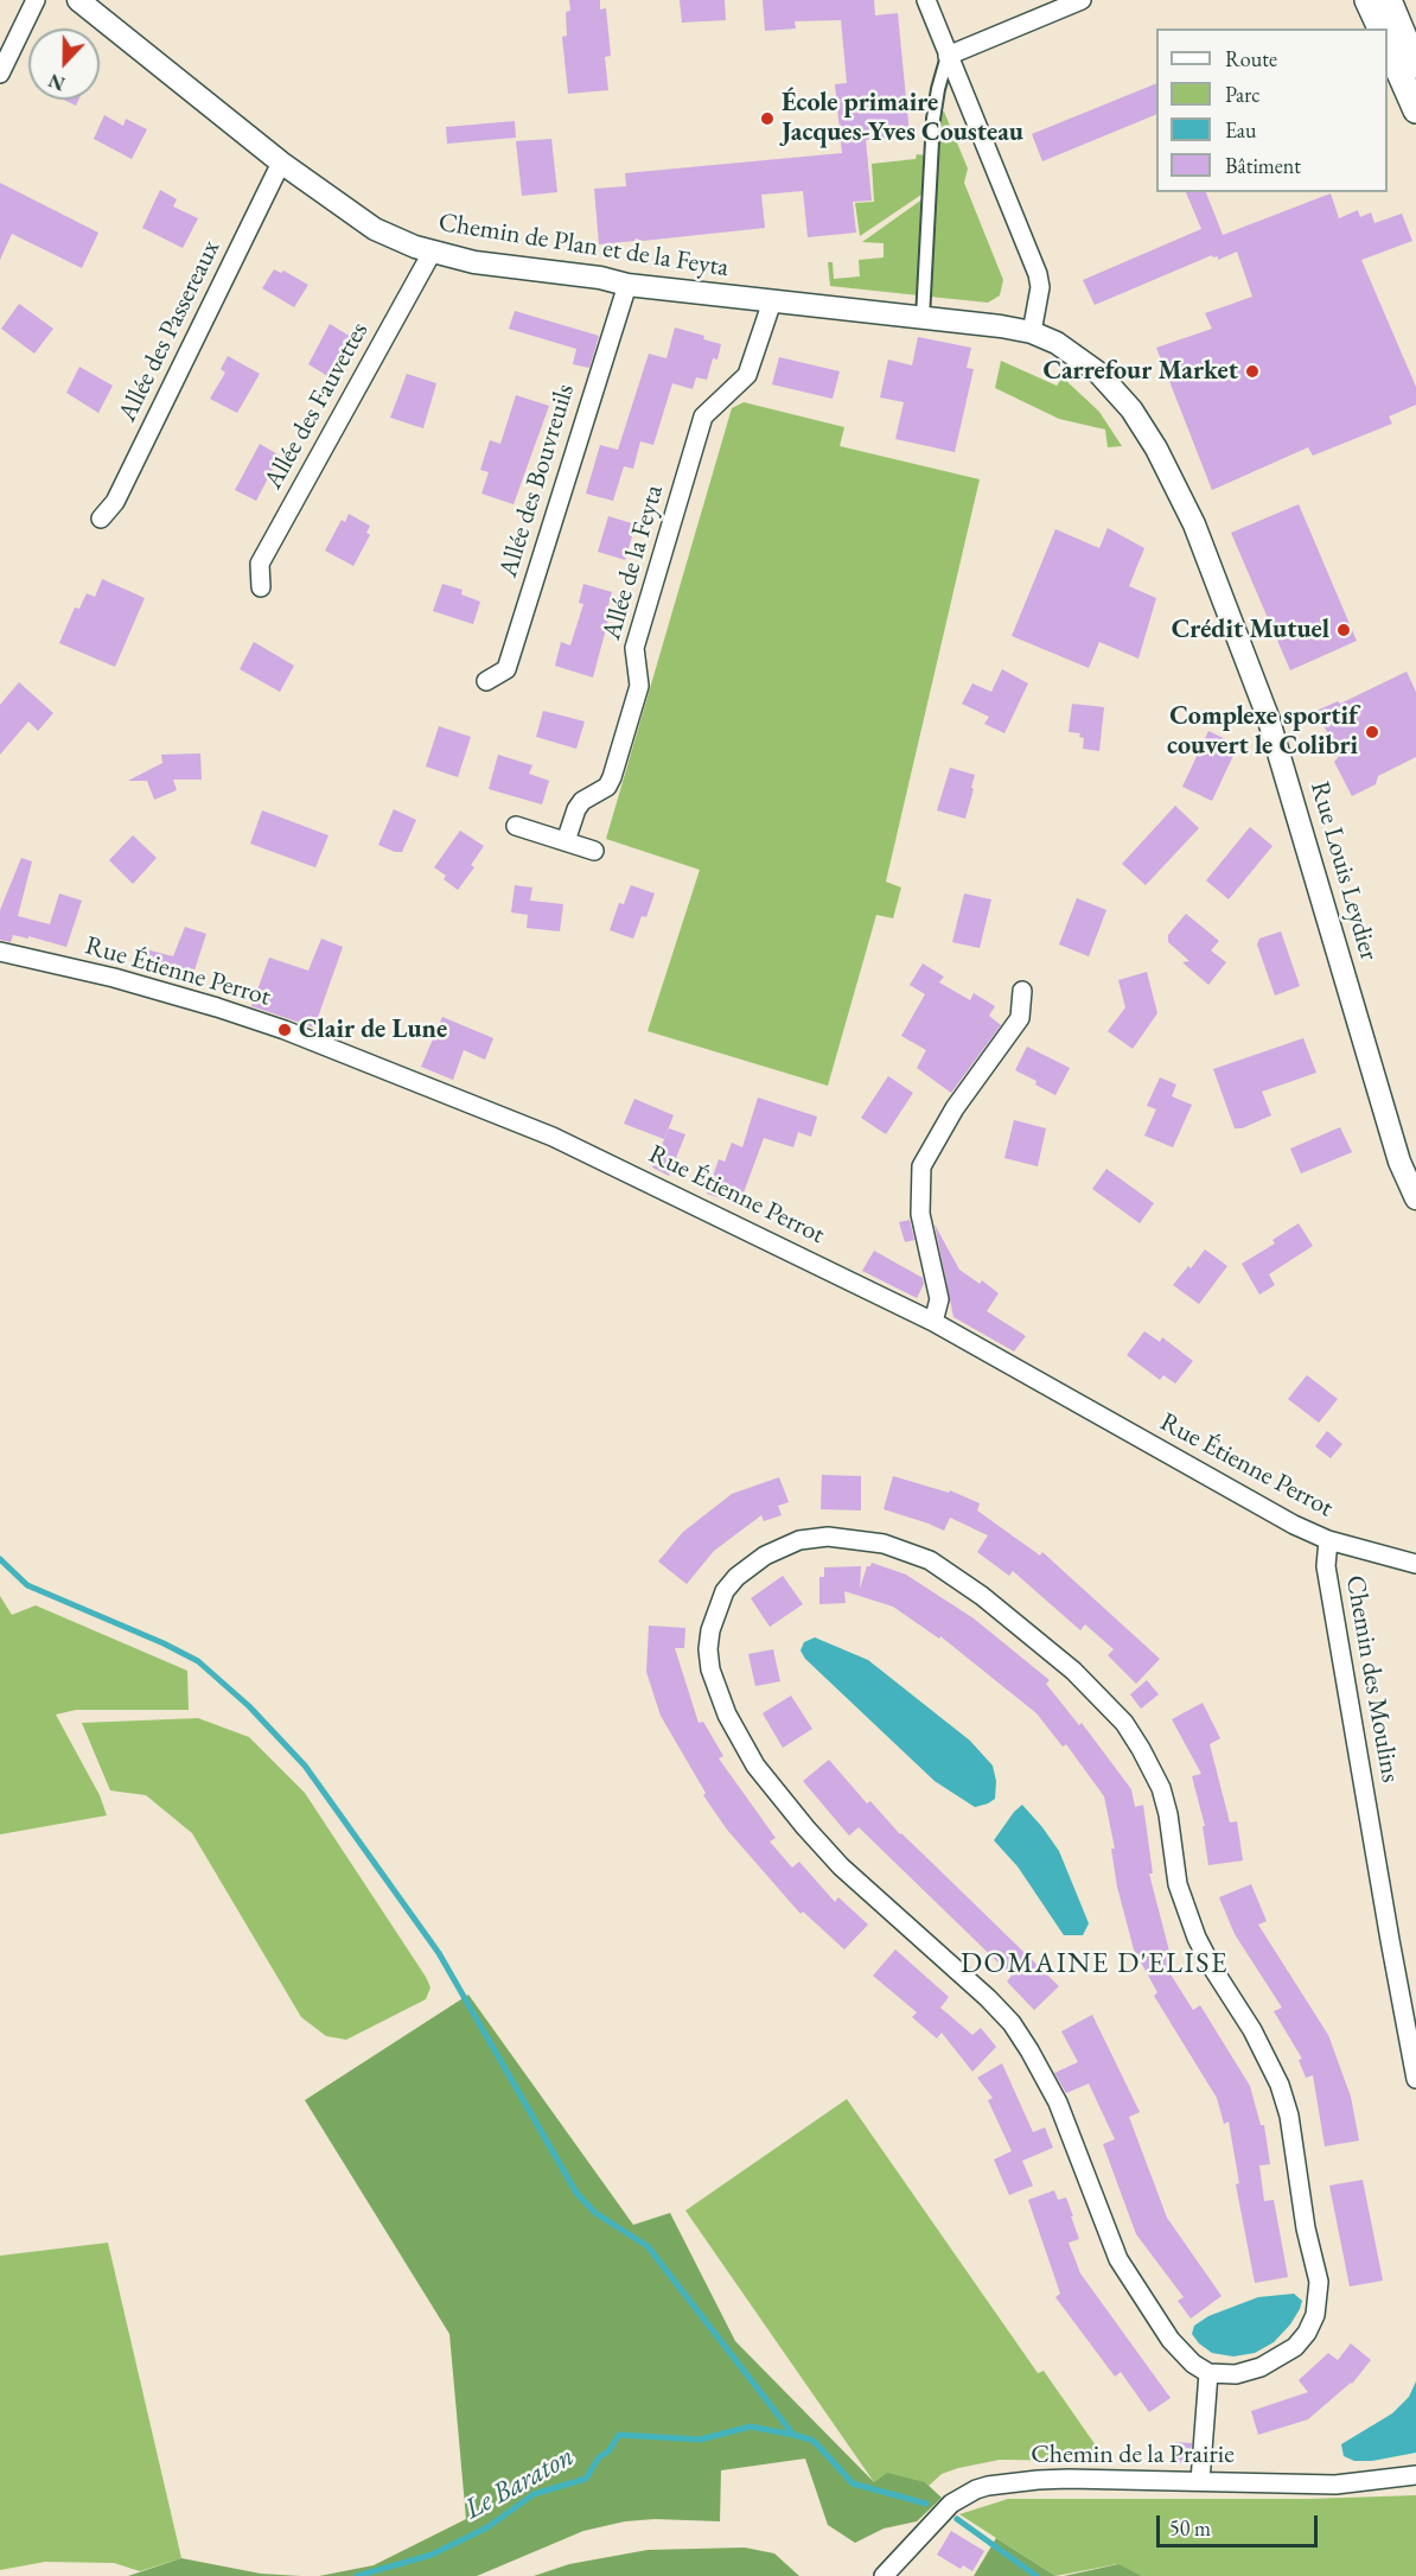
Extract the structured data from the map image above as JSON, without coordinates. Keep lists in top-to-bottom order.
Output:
{
  "streets": {
    "street": [
      "Chemin de Plan et de la Feyta",
      "Allée des Passereaux",
      "Allée des Fauvettes",
      "Allée des Bouvreuils",
      "Allée de la Feyta",
      "Rue Louis Leydier",
      "Rue Étienne Perrot",
      "Chemin des Moulins",
      "Chemin de la Prairie"
    ]
  },
  "crossings": [
    ["Chemin de Plan et de la Feyta", "Allée des Passereaux"],
    ["Chemin de Plan et de la Feyta", "Allée des Fauvettes"],
    ["Chemin de Plan et de la Feyta", "Allée des Bouvreuils"],
    ["Chemin de Plan et de la Feyta", "Allée de la Feyta"],
    ["Chemin de Plan et de la Feyta", "Rue Louis Leydier"],
    ["Rue Étienne Perrot", "Chemin des Moulins"]
  ],
  "districts": ["DOMAINE D'ELISE"],
  "water": ["Le Baraton"],
  "places": [
    "École primaire Jacques-Yves Cousteau",
    "Carrefour Market",
    "Crédit Mutuel",
    "Complexe sportif couvert le Colibri",
    "Clair de Lune"
  ],
  "legend": [
    "Route",
    "Parc",
    "Eau",
    "Bâtiment"
  ],
  "scale_bar": "50 m",
  "north": "bottom"
}
